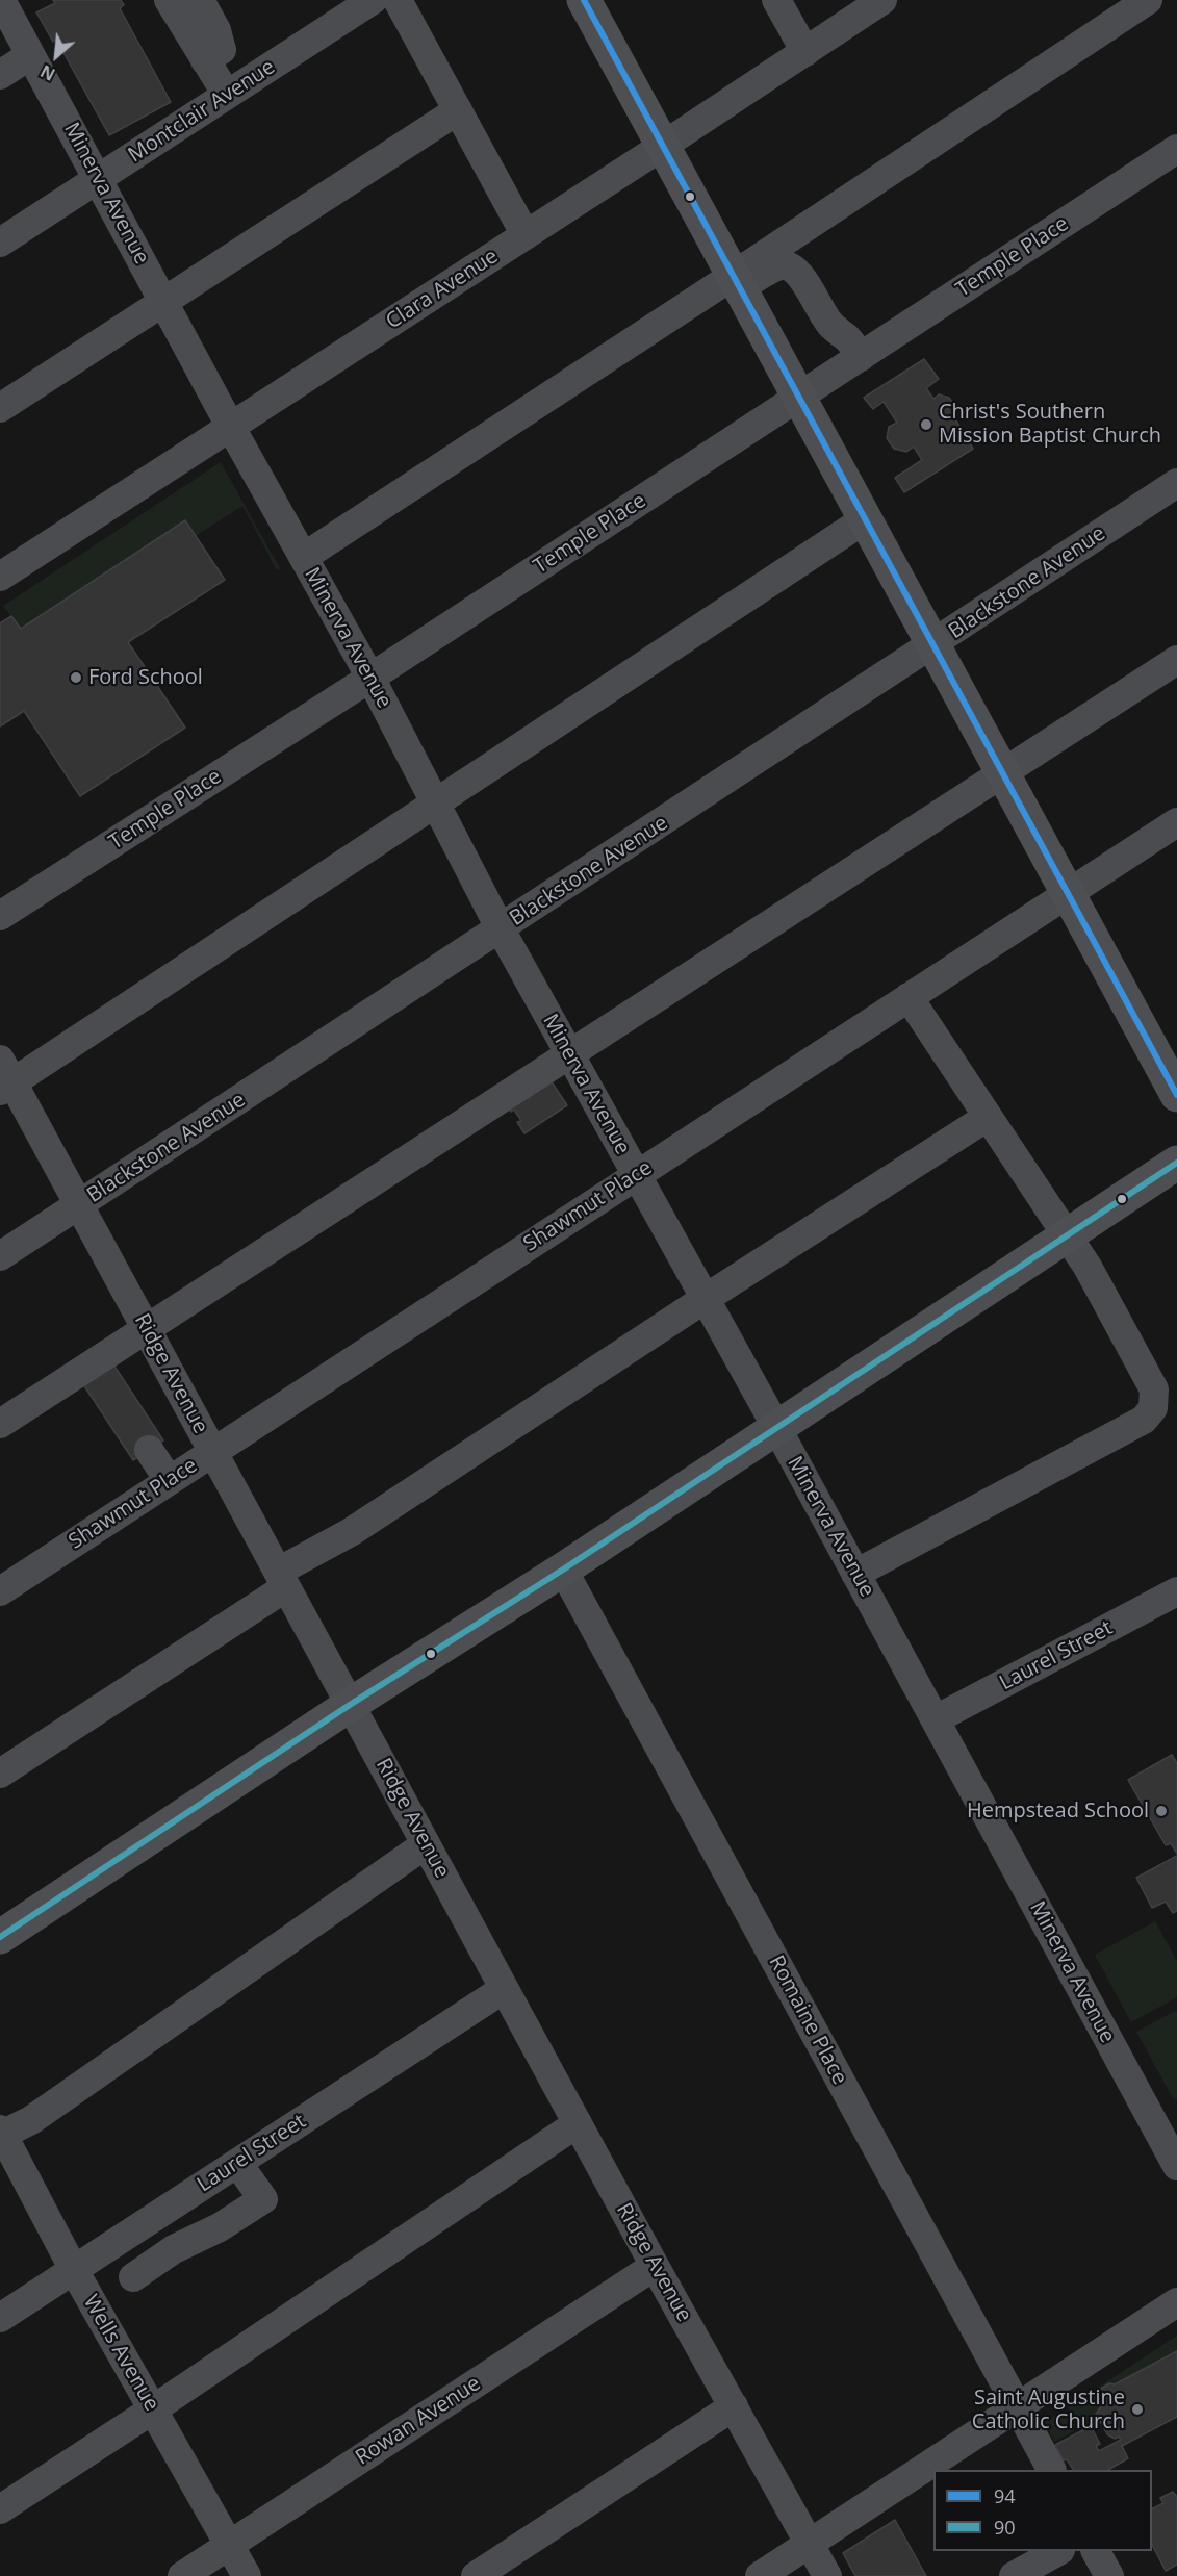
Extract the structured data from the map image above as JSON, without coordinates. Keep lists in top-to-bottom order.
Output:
{
  "streets": {
    "street": [
      "Montclair Avenue",
      "Minerva Avenue",
      "Temple Place",
      "Clara Avenue",
      "Blackstone Avenue",
      "Shawmut Place",
      "Ridge Avenue",
      "Laurel Street",
      "Romaine Place",
      "Wells Avenue",
      "Rowan Avenue"
    ]
  },
  "crossings": [
    ["Montclair Avenue", "Minerva Avenue"],
    ["Minerva Avenue", "Temple Place"],
    ["Minerva Avenue", "Clara Avenue"],
    ["Minerva Avenue", "Blackstone Avenue"],
    ["Minerva Avenue", "Shawmut Place"],
    ["Minerva Avenue", "Laurel Street"],
    ["Blackstone Avenue", "Ridge Avenue"],
    ["Shawmut Place", "Ridge Avenue"],
    ["Ridge Avenue", "Laurel Street"],
    ["Ridge Avenue", "Rowan Avenue"],
    ["Laurel Street", "Wells Avenue"],
    ["Wells Avenue", "Rowan Avenue"]
  ],
  "places": [
    "Christ's Southern Mission Baptist Church",
    "Ford School",
    "Hempstead School",
    "Saint Augustine Catholic Church"
  ],
  "lines": ["transit line 94", "transit line 90"],
  "legend": ["94", "90"],
  "north": "bottom left"
}
